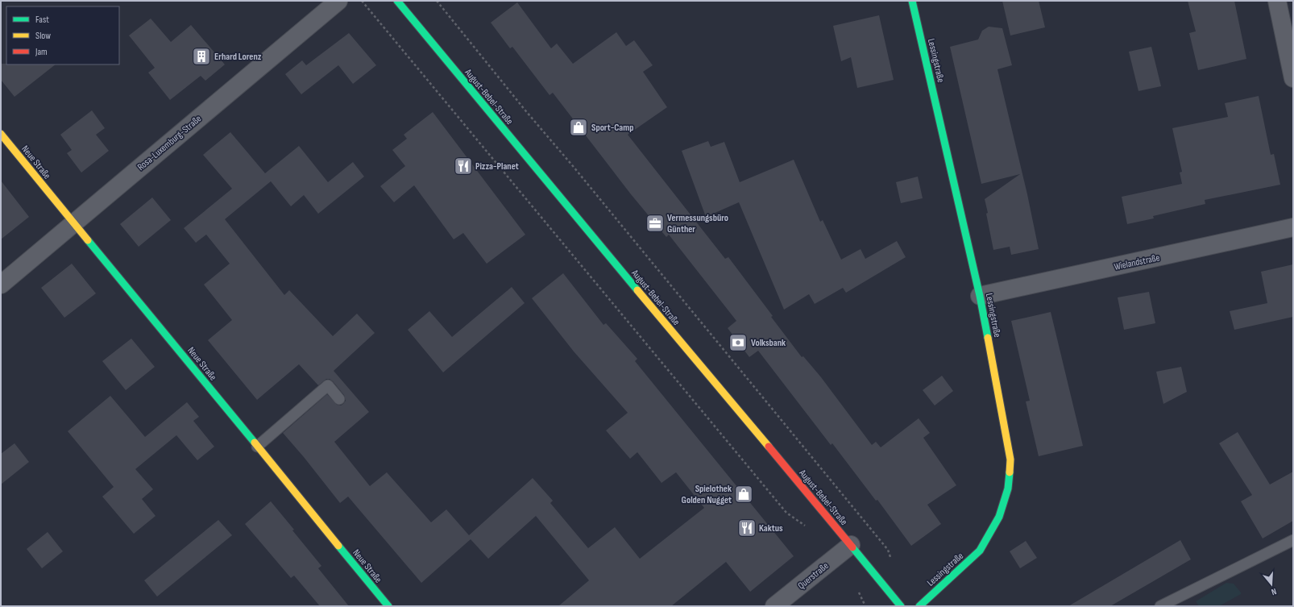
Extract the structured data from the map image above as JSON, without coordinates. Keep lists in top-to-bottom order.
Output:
{
  "streets": {
    "street": [
      "Lessingstraße",
      "August-Bebel-Straße",
      "Rosa-Luxemburg-Straße",
      "Neue Straße",
      "Wielandstraße",
      "Querstraße"
    ]
  },
  "crossings": [
    ["Lessingstraße", "Wielandstraße"],
    ["August-Bebel-Straße", "Querstraße"],
    ["Rosa-Luxemburg-Straße", "Neue Straße"]
  ],
  "places": {
    "building": ["Erhard Lorenz"],
    "shop": ["Sport-Camp", "Spielothek Golden Nugget"],
    "restaurant": ["Pizza-Planet", "Kaktus"],
    "office": ["Vermessungsbüro Günther"],
    "bank": ["Volksbank"]
  },
  "legend": ["Fast", "Slow", "Jam"],
  "north": "bottom"
}
